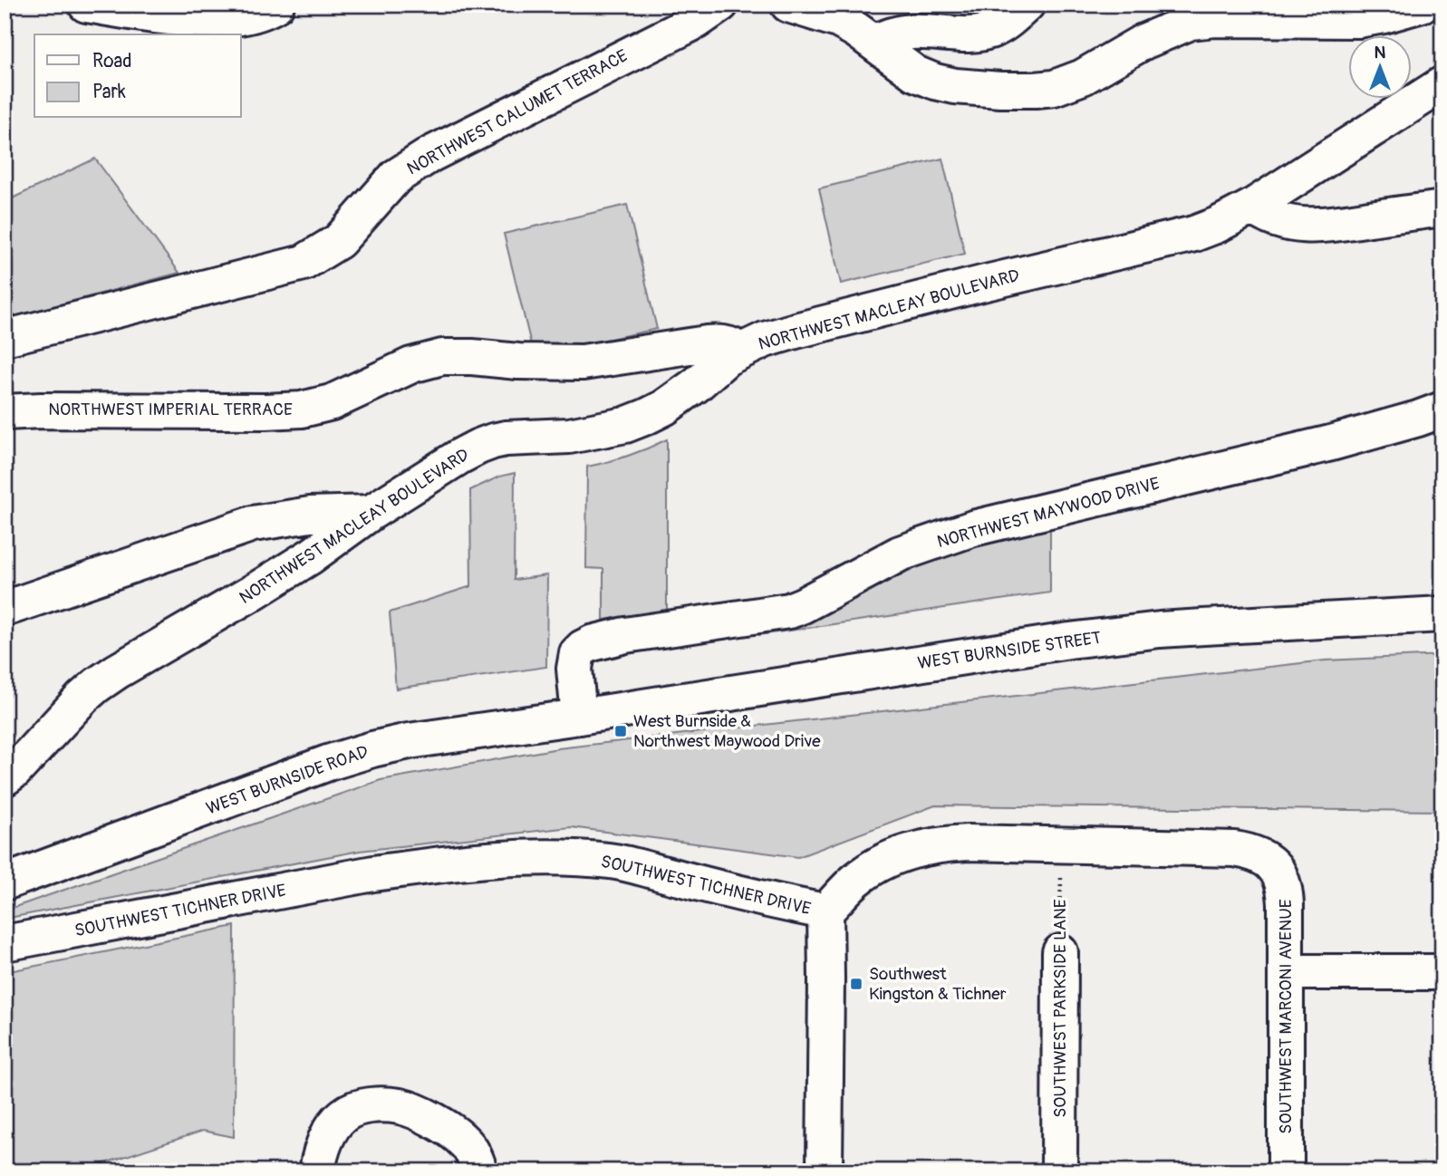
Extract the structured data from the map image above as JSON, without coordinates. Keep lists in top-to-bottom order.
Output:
{
  "streets": {
    "street": [
      "NORTHWEST CALUMET TERRACE",
      "NORTHWEST MACLEAY BOULEVARD",
      "NORTHWEST IMPERIAL TERRACE",
      "NORTHWEST MAYWOOD DRIVE",
      "WEST BURNSIDE STREET",
      "WEST BURNSIDE ROAD",
      "SOUTHWEST TICHNER DRIVE",
      "SOUTHWEST PARKSIDE LANE",
      "SOUTHWEST MARCONI AVENUE"
    ]
  },
  "crossings": [
    ["NORTHWEST MACLEAY BOULEVARD", "NORTHWEST IMPERIAL TERRACE"],
    ["NORTHWEST MAYWOOD DRIVE", "WEST BURNSIDE STREET"],
    ["NORTHWEST MAYWOOD DRIVE", "WEST BURNSIDE ROAD"],
    ["WEST BURNSIDE STREET", "WEST BURNSIDE ROAD"],
    ["SOUTHWEST TICHNER DRIVE", "SOUTHWEST PARKSIDE LANE"],
    ["SOUTHWEST TICHNER DRIVE", "SOUTHWEST MARCONI AVENUE"]
  ],
  "places": {
    "transit": ["West Burnside & Northwest Maywood Drive", "Southwest Kingston & Tichner"]
  },
  "legend": ["Road", "Park"],
  "north": "top"
}
